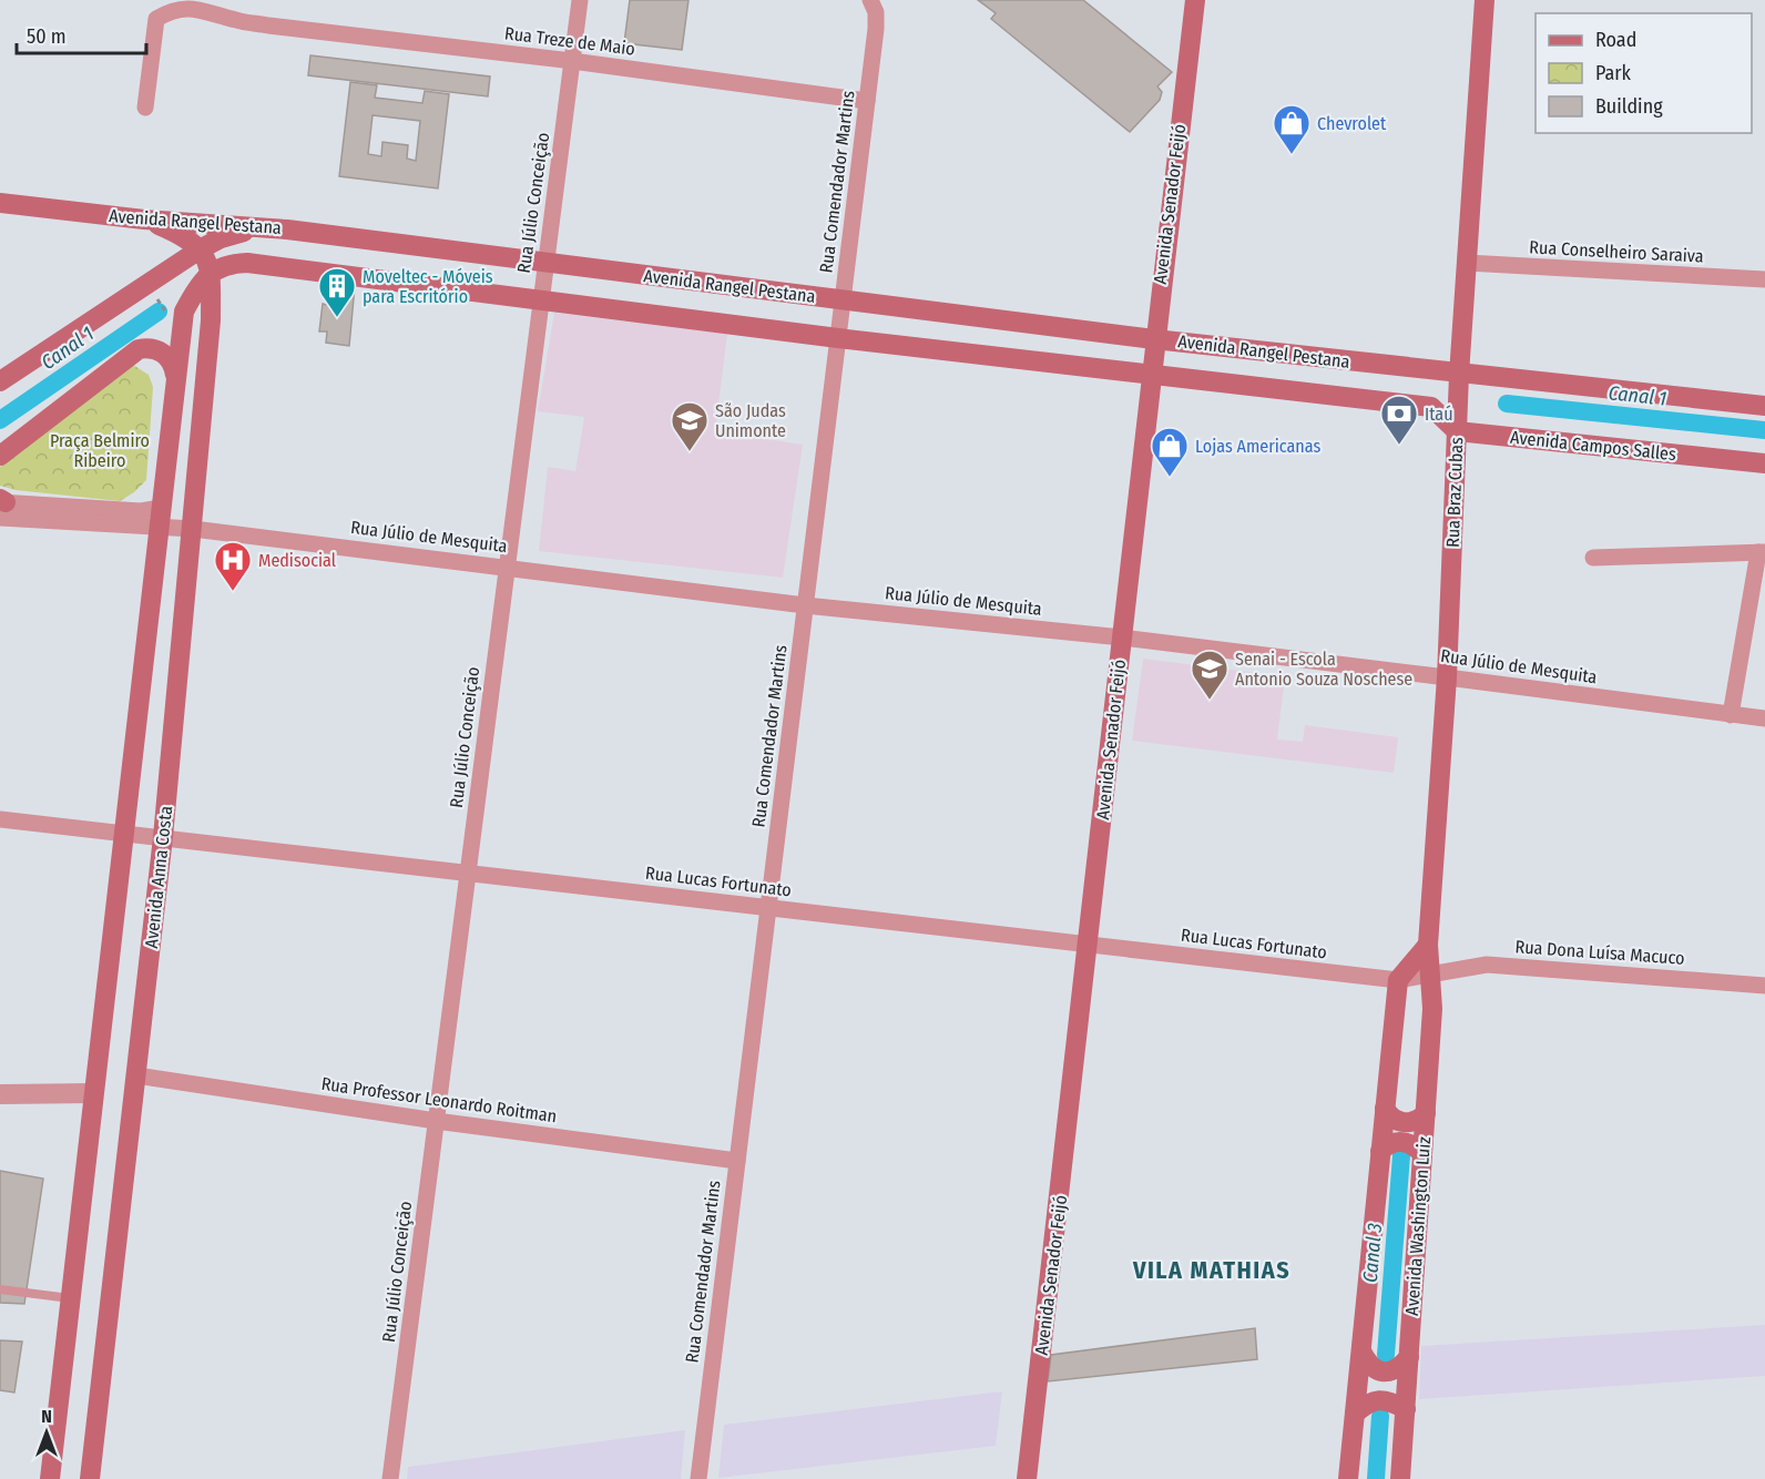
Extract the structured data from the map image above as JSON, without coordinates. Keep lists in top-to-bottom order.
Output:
{
  "streets": {
    "main road": [
      "Avenida Senador Feijó",
      "Avenida Rangel Pestana",
      "Avenida Campos Salles",
      "Rua Braz Cubas",
      "Avenida Anna Costa",
      "Avenida Washington Luiz"
    ],
    "street": [
      "Rua Treze de Maio",
      "Rua Comendador Martins",
      "Rua Júlio Conceição",
      "Rua Conselheiro Saraiva",
      "Rua Júlio de Mesquita",
      "Rua Lucas Fortunato",
      "Rua Dona Luísa Macuco",
      "Rua Professor Leonardo Roitman"
    ]
  },
  "crossings": [
    ["Rua Treze de Maio", "Rua Comendador Martins"],
    ["Rua Treze de Maio", "Rua Júlio Conceição"],
    ["Rua Comendador Martins", "Avenida Rangel Pestana"],
    ["Rua Comendador Martins", "Rua Júlio de Mesquita"],
    ["Rua Comendador Martins", "Rua Lucas Fortunato"],
    ["Rua Comendador Martins", "Rua Professor Leonardo Roitman"],
    ["Rua Júlio Conceição", "Avenida Rangel Pestana"],
    ["Rua Júlio Conceição", "Rua Júlio de Mesquita"],
    ["Rua Júlio Conceição", "Rua Lucas Fortunato"],
    ["Rua Júlio Conceição", "Rua Professor Leonardo Roitman"],
    ["Avenida Senador Feijó", "Avenida Rangel Pestana"],
    ["Avenida Senador Feijó", "Rua Júlio de Mesquita"],
    ["Avenida Senador Feijó", "Rua Lucas Fortunato"],
    ["Avenida Rangel Pestana", "Avenida Campos Salles"],
    ["Avenida Rangel Pestana", "Rua Braz Cubas"],
    ["Avenida Rangel Pestana", "Avenida Anna Costa"],
    ["Rua Conselheiro Saraiva", "Rua Braz Cubas"],
    ["Avenida Campos Salles", "Rua Braz Cubas"],
    ["Rua Braz Cubas", "Rua Júlio de Mesquita"],
    ["Rua Braz Cubas", "Rua Lucas Fortunato"],
    ["Rua Braz Cubas", "Rua Dona Luísa Macuco"],
    ["Rua Braz Cubas", "Avenida Washington Luiz"],
    ["Rua Júlio de Mesquita", "Avenida Anna Costa"],
    ["Avenida Anna Costa", "Rua Lucas Fortunato"],
    ["Avenida Anna Costa", "Rua Professor Leonardo Roitman"],
    ["Rua Lucas Fortunato", "Rua Dona Luísa Macuco"],
    ["Rua Lucas Fortunato", "Avenida Washington Luiz"],
    ["Rua Dona Luísa Macuco", "Avenida Washington Luiz"]
  ],
  "districts": ["VILA MATHIAS"],
  "water": ["Canal 1", "Canal 3"],
  "parks": ["Praça Belmiro Ribeiro"],
  "places": {
    "shop": ["Chevrolet", "Lojas Americanas"],
    "building": ["Moveltec - Móveis para Escritório"],
    "bank": ["Itaú"],
    "school or university": ["São Judas Unimonte", "Senai - Escola Antonio Souza Noschese"],
    "hospital": ["Medisocial"]
  },
  "legend": ["Road", "Park", "Building"],
  "scale_bar": "50 m",
  "north": "top"
}
